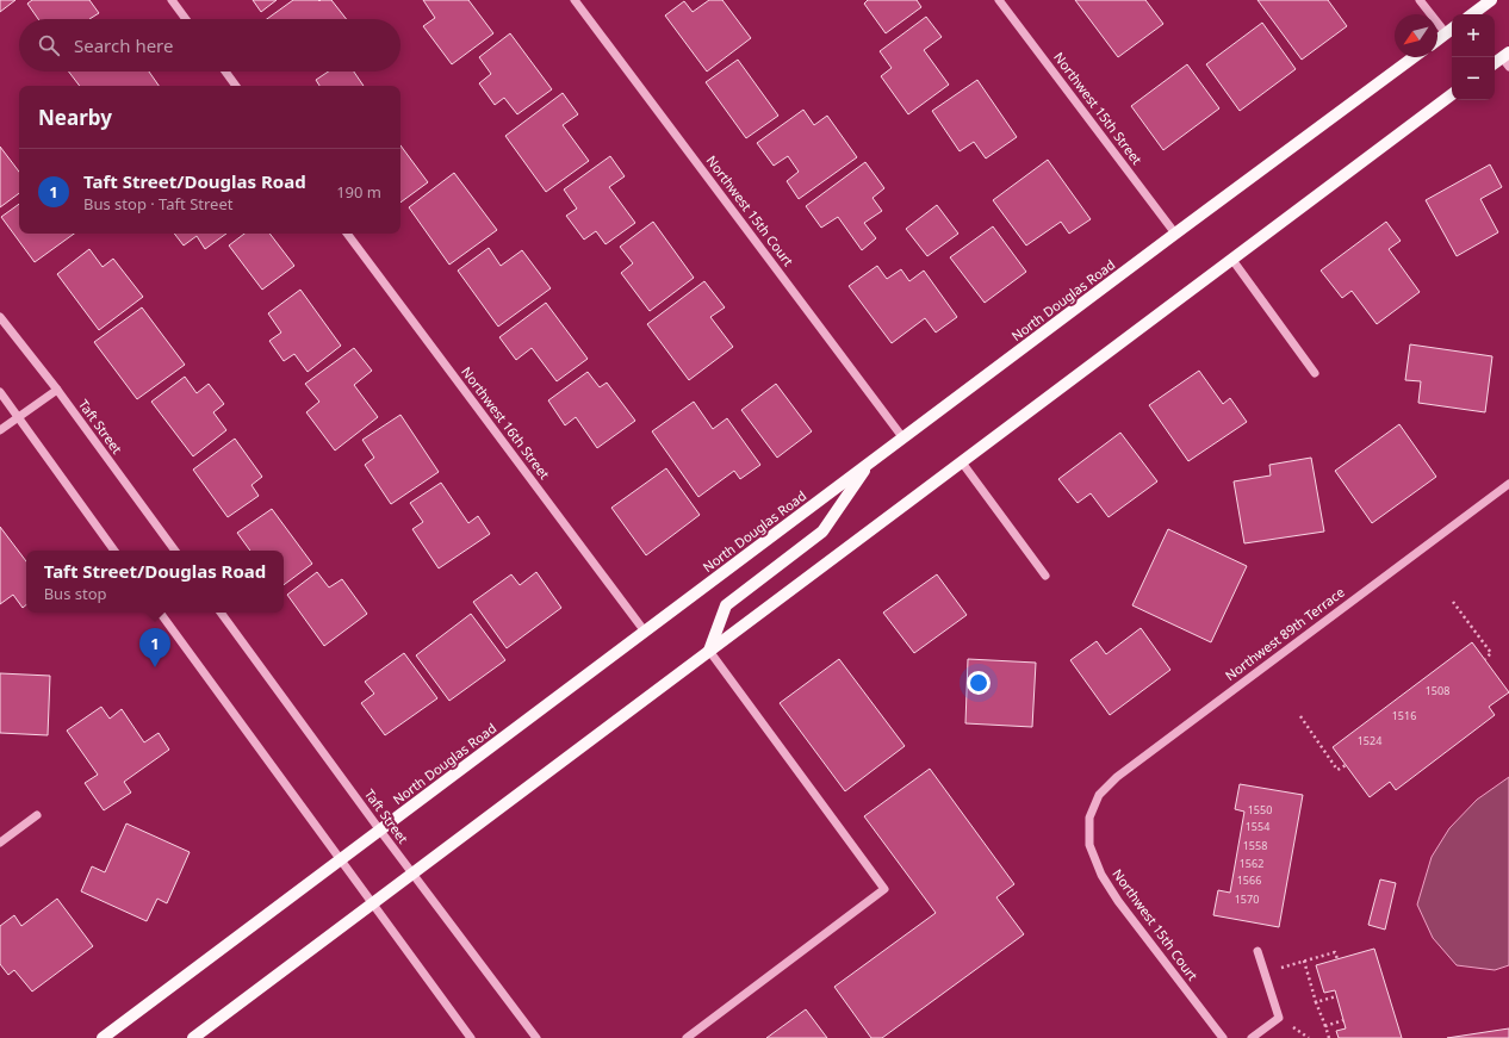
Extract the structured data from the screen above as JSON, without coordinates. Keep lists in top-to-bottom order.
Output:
{
  "streets": {
    "main road": ["North Douglas Road"],
    "street": [
      "Northwest 15th Street",
      "Northwest 15th Court",
      "Northwest 16th Street",
      "Taft Street",
      "Northwest 89th Terrace"
    ]
  },
  "crossings": [
    ["Northwest 15th Street", "North Douglas Road"],
    ["Northwest 15th Court", "North Douglas Road"],
    ["Northwest 15th Court", "Northwest 89th Terrace"],
    ["North Douglas Road", "Northwest 16th Street"],
    ["North Douglas Road", "Taft Street"]
  ],
  "house_numbers": [
    "1508",
    "1516",
    "1524",
    "1550",
    "1554",
    "1558",
    "1562",
    "1566",
    "1570"
  ],
  "north": "bottom left",
  "page": {
    "map_buttons": ["+", "−"],
    "search": "Search here",
    "heading": "Nearby",
    "list": [
      {
        "mark": "1",
        "name": "Taft Street/Douglas Road",
        "note": "Bus stop · Taft Street",
        "value": "190 m"
      }
    ],
    "popup": ["Taft Street/Douglas Road", "Bus stop"],
    "pins": "1"
  }
}
